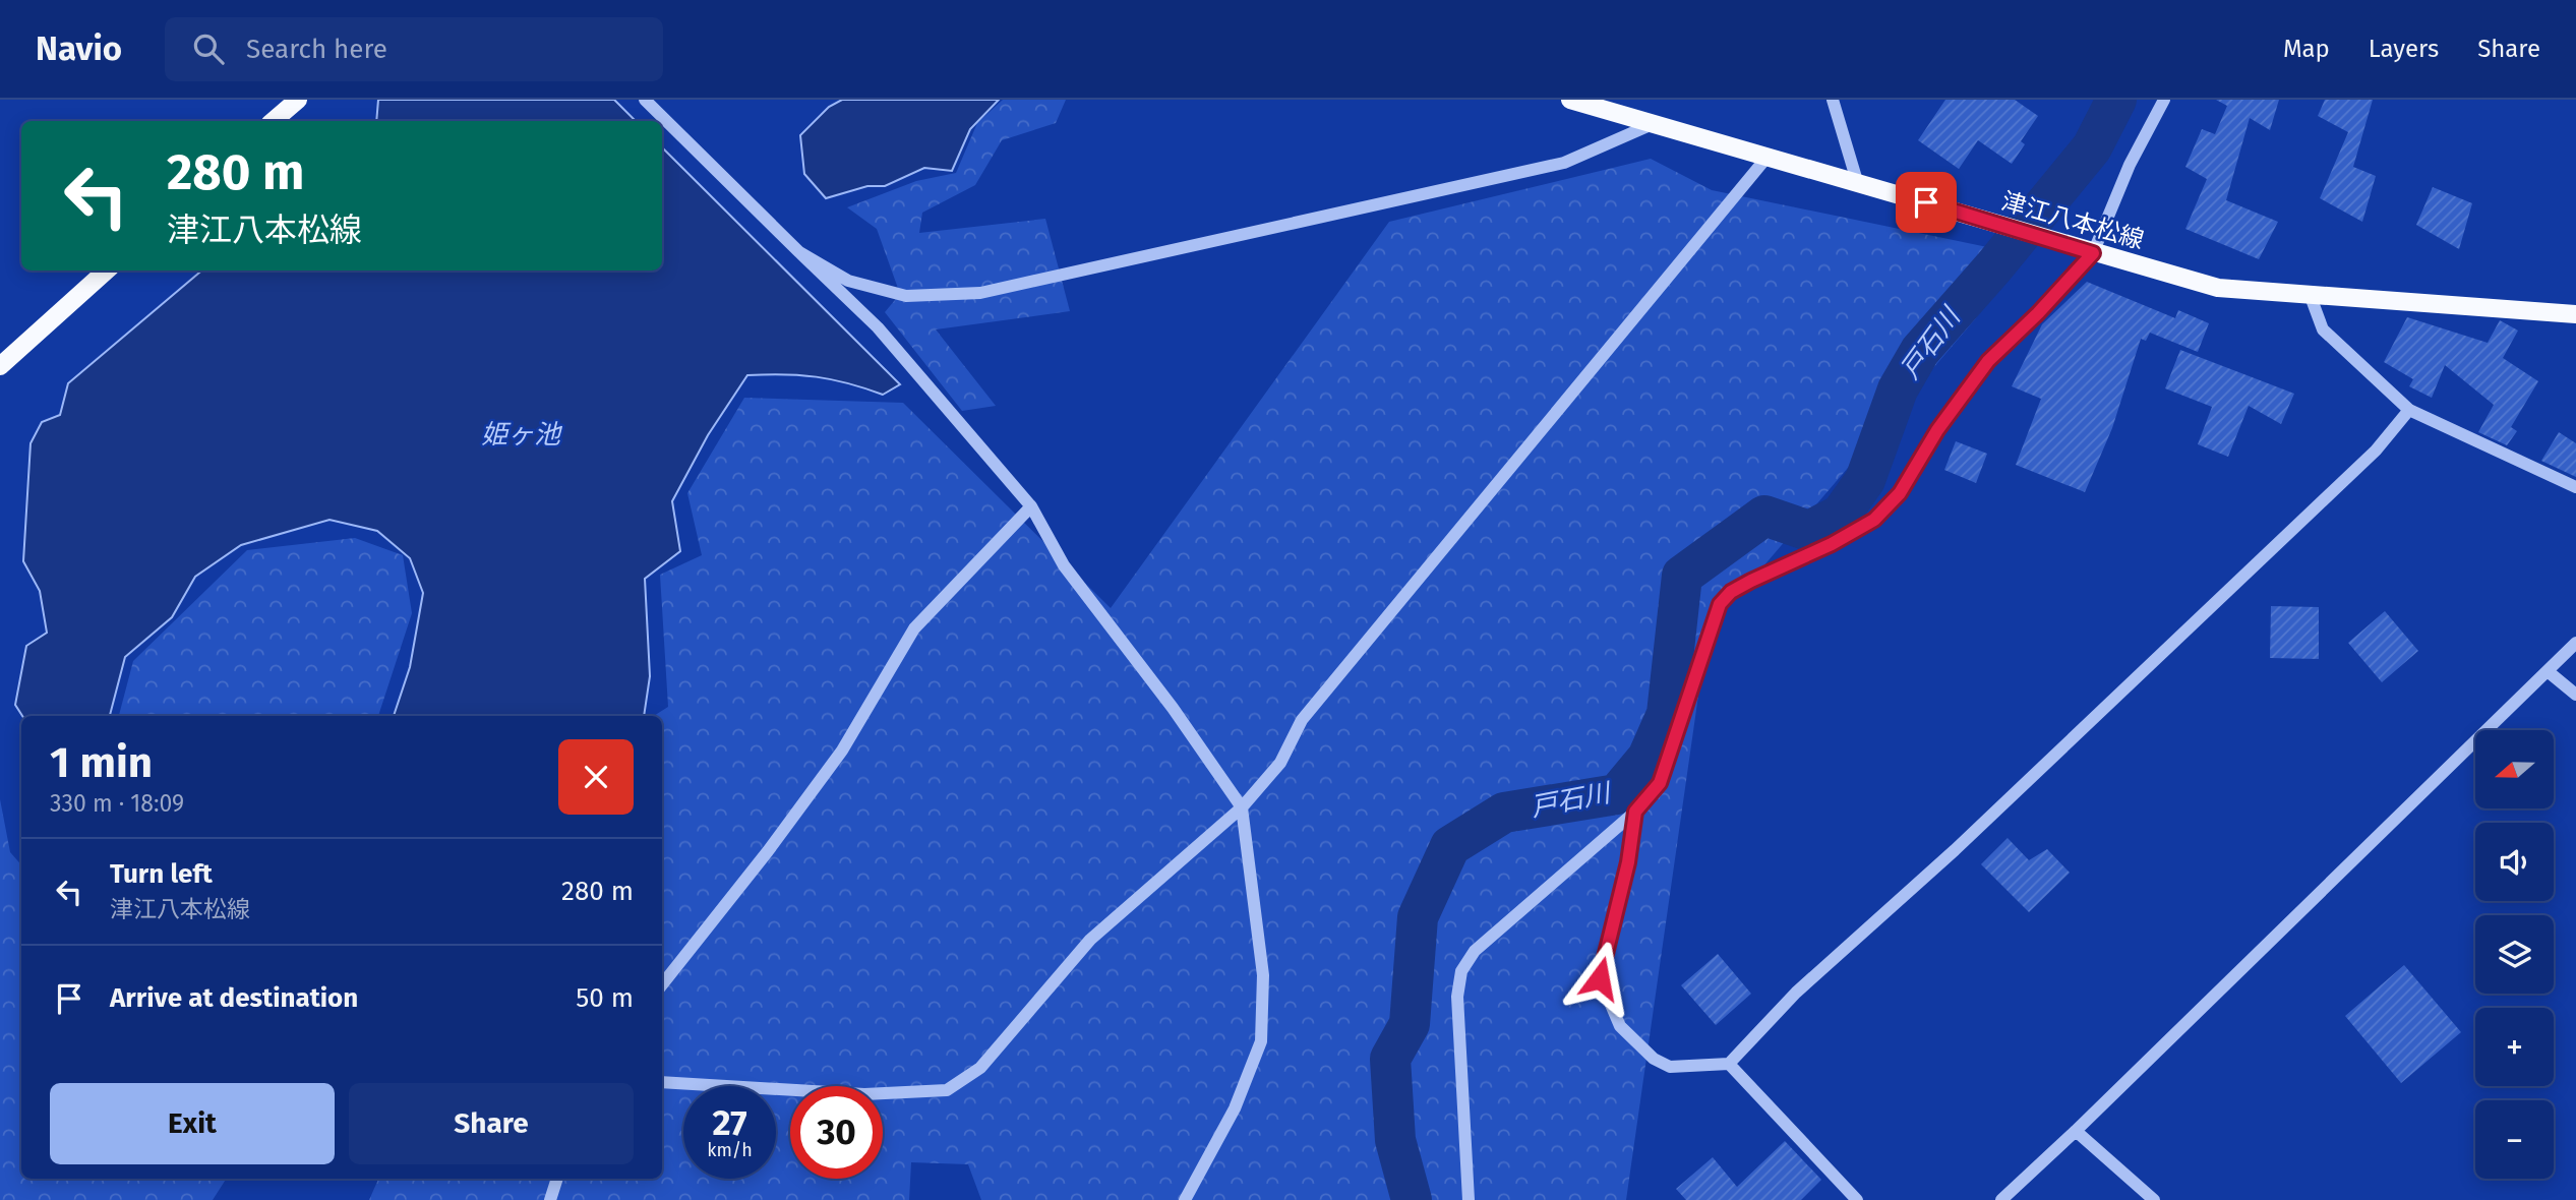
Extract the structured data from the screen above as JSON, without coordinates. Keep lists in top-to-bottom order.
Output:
{
  "streets": {
    "main road": ["津江八本松線"]
  },
  "water": ["戸石川", "姫ヶ池"],
  "north": "left",
  "page": {
    "header": "Navio",
    "search": "Search here",
    "nav": ["Map", "Layers", "Share"],
    "turn": ["280 m", "津江八本松線"],
    "heading": ["1 min", "330 m · 18:09"],
    "map_buttons": ["+", "−"],
    "list": [
      {
        "name": "Turn left",
        "note": "津江八本松線",
        "value": "280 m"
      },
      {
        "name": "Arrive at destination",
        "value": "50 m"
      }
    ],
    "buttons": ["Exit", "Share"],
    "speed": "27 km/h",
    "limit": "30"
  }
}
